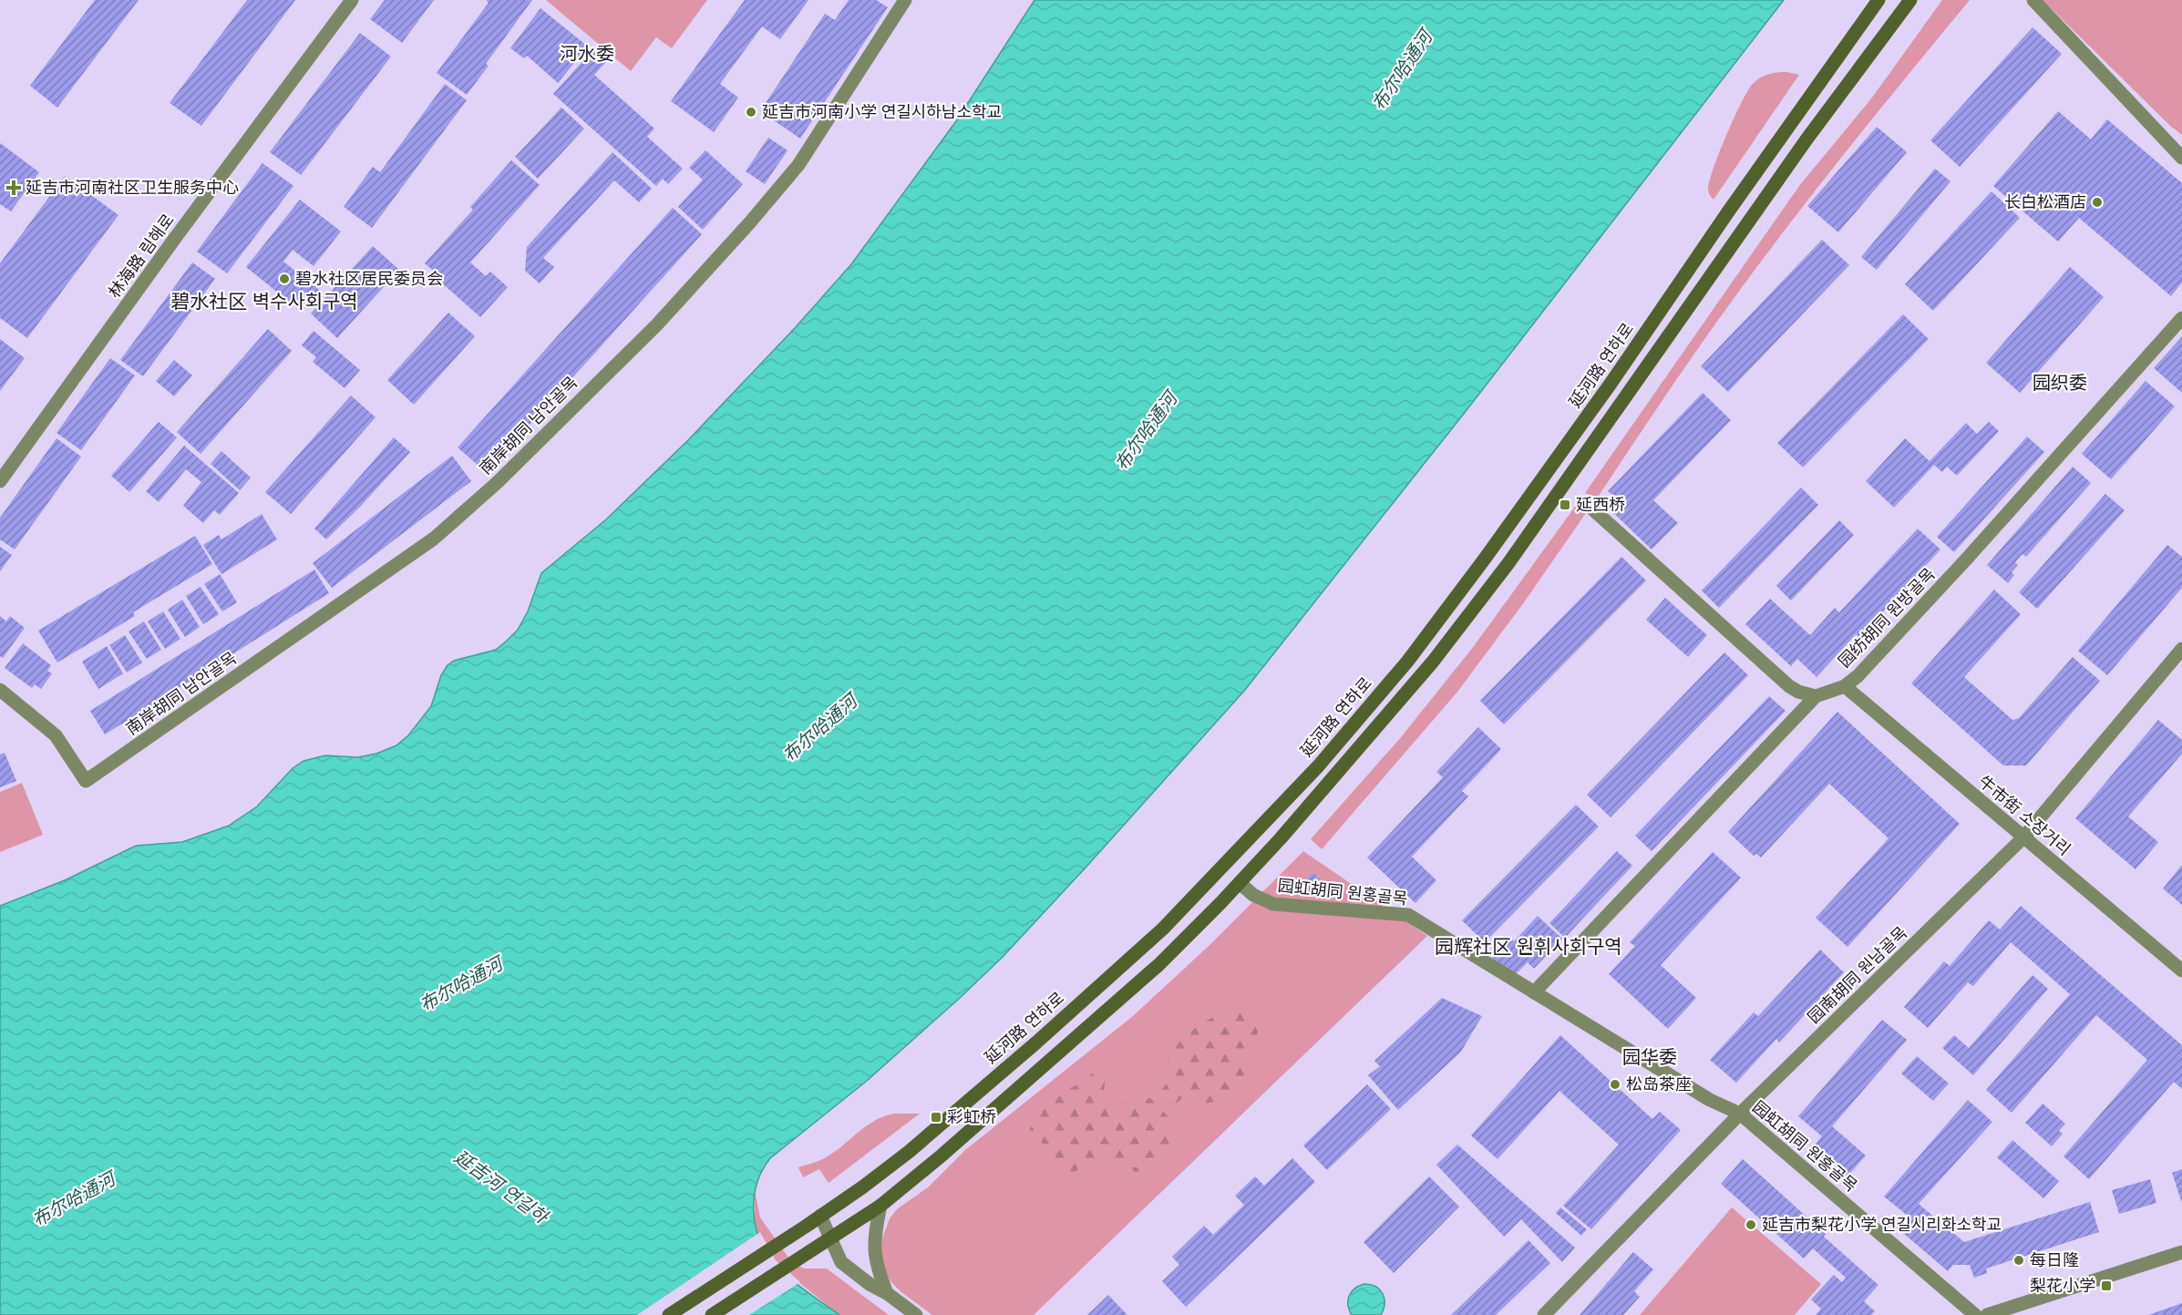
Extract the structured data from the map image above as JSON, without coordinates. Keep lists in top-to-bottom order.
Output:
{
  "streets": {
    "main road": ["延河路 연하로"],
    "street": [
      "林海路 림해로",
      "南岸胡同 남안골목",
      "园纺胡同 원방골목",
      "牛市街 소장거리",
      "园虹胡同 원홍골목",
      "园南胡同 원남골목"
    ]
  },
  "crossings": [
    ["园纺胡同 원방골목", "牛市街 소장거리"],
    ["园纺胡同 원방골목", "园虹胡同 원홍골목"],
    ["牛市街 소장거리", "园南胡同 원남골목"],
    ["园虹胡同 원홍골목", "园南胡同 원남골목"]
  ],
  "districts": [
    "河水委",
    "碧水社区 벽수사회구역",
    "园织委",
    "园辉社区 원휘사회구역",
    "园华委"
  ],
  "water": ["布尔哈通河", "延吉河 연길하"],
  "places": {
    "other": [
      "延吉市河南小学 연길시하남소학교",
      "长白松酒店",
      "碧水社区居民委员会",
      "松岛茶座",
      "延吉市梨花小学 연길시리화소학교",
      "每日隆"
    ],
    "health": ["延吉市河南社区卫生服务中心"],
    "transit": ["延西桥", "彩虹桥", "梨花小学"]
  }
}
